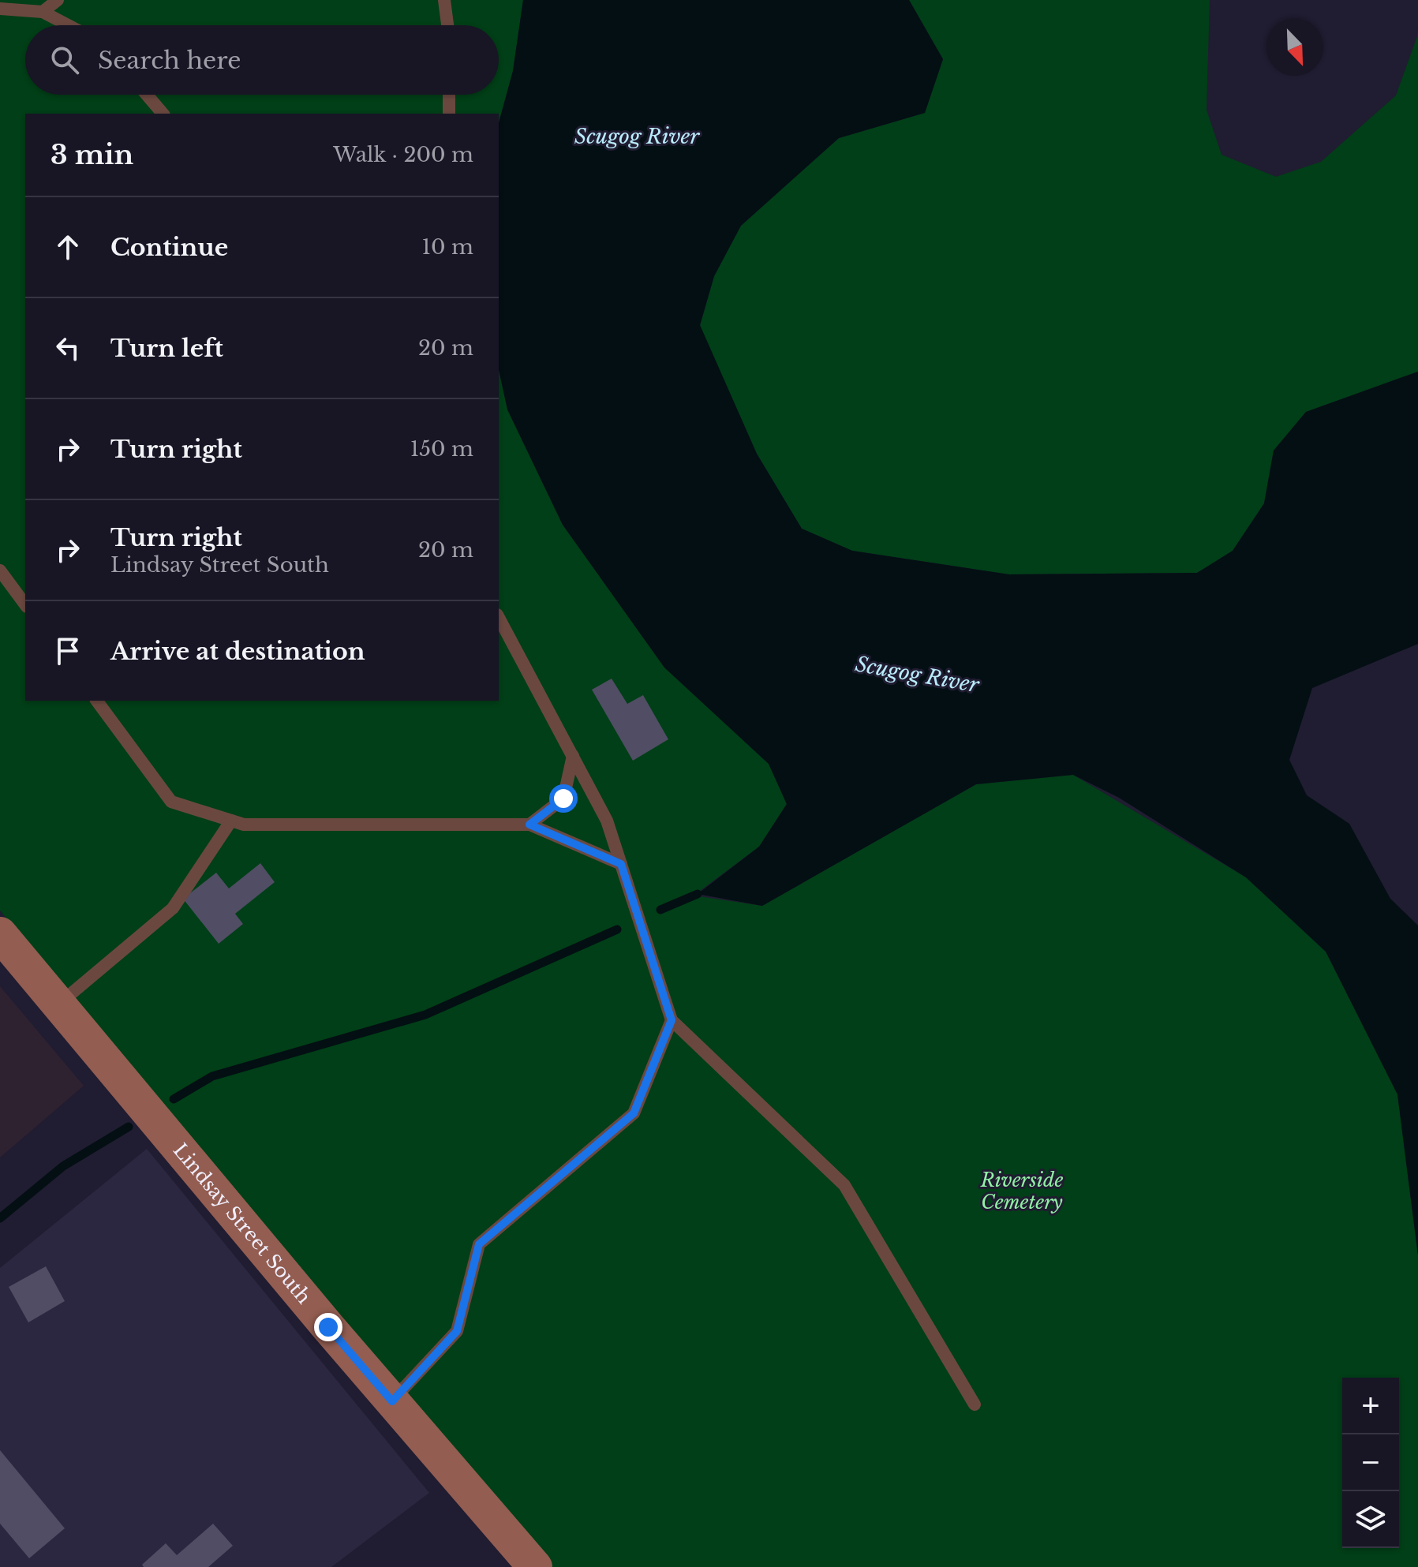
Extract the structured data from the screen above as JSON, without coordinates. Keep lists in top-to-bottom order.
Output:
{
  "streets": {
    "main road": ["Lindsay Street South"]
  },
  "water": ["Scugog River"],
  "parks": ["Riverside Cemetery"],
  "north": "bottom right",
  "page": {
    "search": "Search here",
    "heading": ["3 min", "Walk · 200 m"],
    "list": [
      ["Continue", "10 m"],
      ["Turn left", "20 m"],
      ["Turn right", "150 m"],
      ["Turn right", "Lindsay Street South", "20 m"],
      "Arrive at destination"
    ],
    "map_buttons": ["+", "−"]
  }
}
